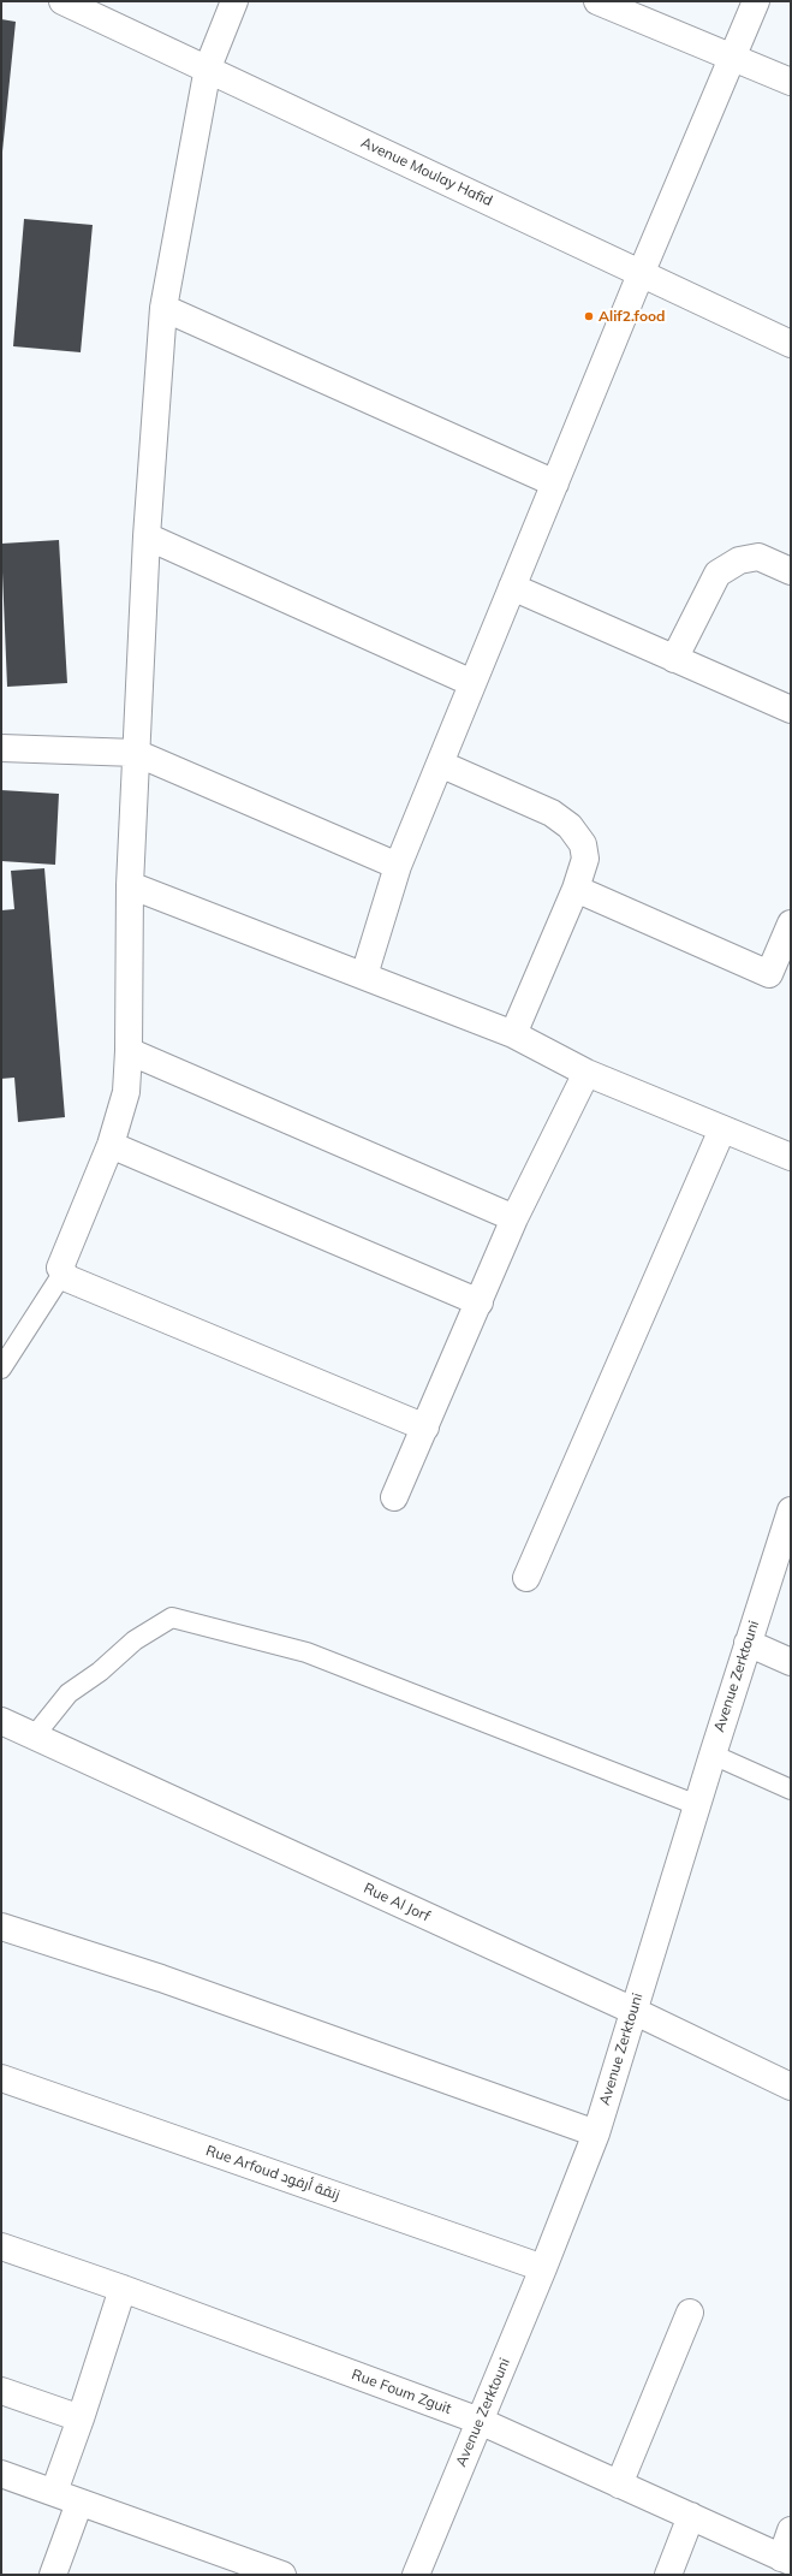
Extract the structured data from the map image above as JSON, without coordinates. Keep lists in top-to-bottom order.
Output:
{
  "streets": {
    "street": [
      "Avenue Moulay Hafid",
      "Avenue Zerktouni",
      "Rue Al Jorf",
      "Rue Arfoud زنقة أرفود",
      "Rue Foum Zguit"
    ]
  },
  "crossings": [
    ["Avenue Zerktouni", "Rue Al Jorf"],
    ["Avenue Zerktouni", "Rue Arfoud زنقة أرفود"],
    ["Avenue Zerktouni", "Rue Foum Zguit"]
  ],
  "places": ["Alif2.food"]
}
